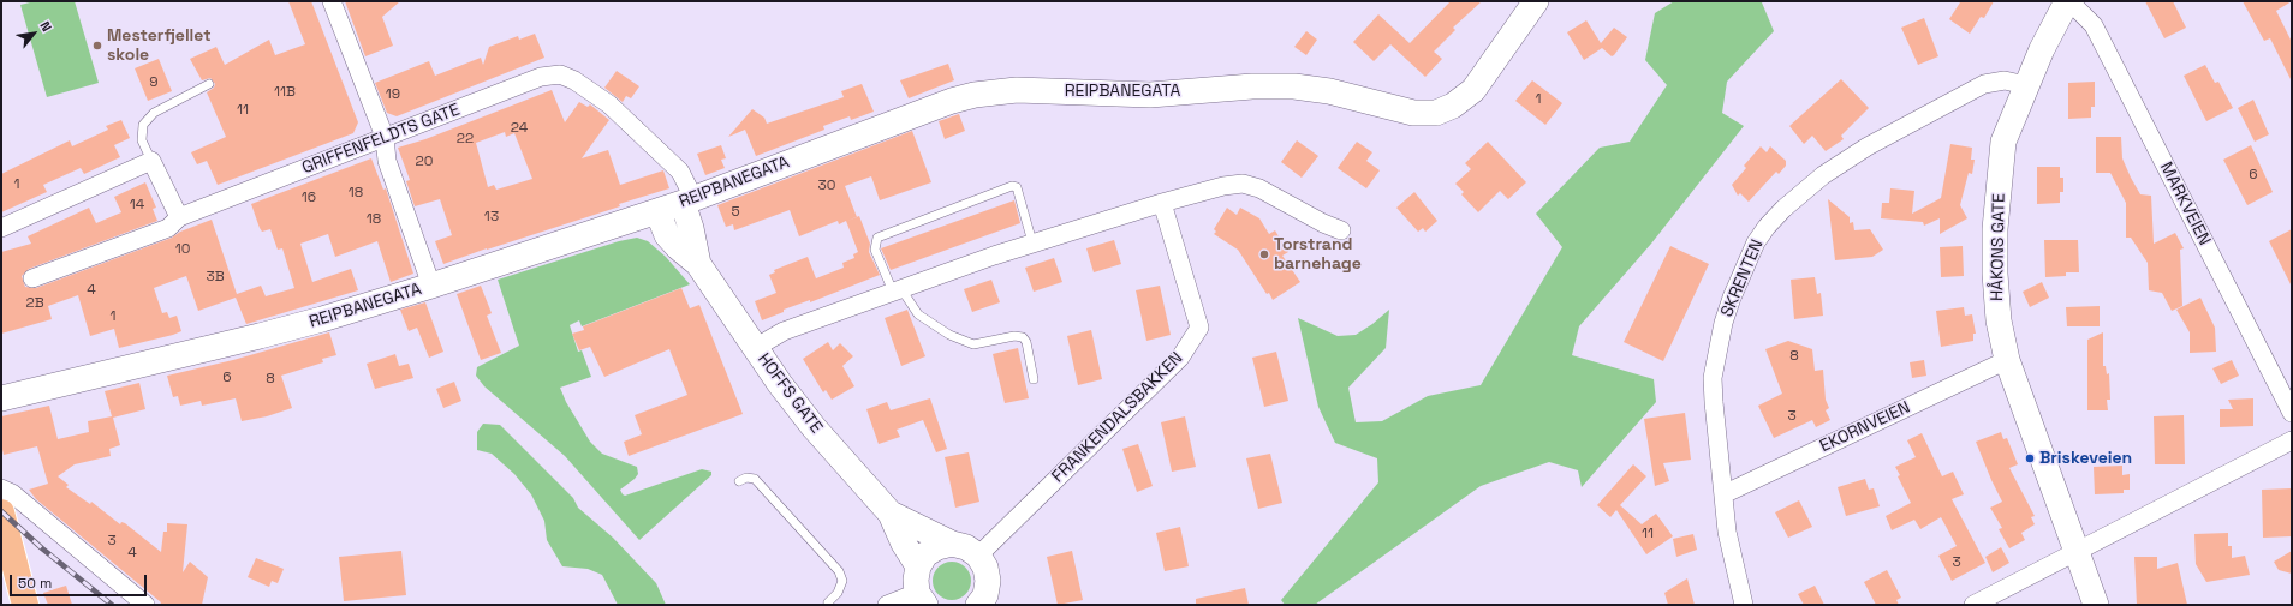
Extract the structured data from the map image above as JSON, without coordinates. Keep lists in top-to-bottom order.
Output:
{
  "streets": {
    "main road": ["REIPBANEGATA", "HÅKONS GATE", "HOFFS GATE"],
    "street": [
      "GRIFFENFELDTS GATE",
      "MARKVEIEN",
      "SKRENTEN",
      "FRANKENDALSBAKKEN",
      "EKORNVEIEN"
    ]
  },
  "crossings": [
    ["REIPBANEGATA", "GRIFFENFELDTS GATE"],
    ["REIPBANEGATA", "HOFFS GATE"],
    ["GRIFFENFELDTS GATE", "HOFFS GATE"],
    ["MARKVEIEN", "HÅKONS GATE"],
    ["HÅKONS GATE", "SKRENTEN"],
    ["HÅKONS GATE", "EKORNVEIEN"],
    ["SKRENTEN", "EKORNVEIEN"],
    ["HOFFS GATE", "FRANKENDALSBAKKEN"]
  ],
  "places": ["Mesterfjellet skole", "Torstrand barnehage", "Briskeveien"],
  "house_numbers": [
    "9",
    "11B",
    "19",
    "1",
    "11",
    "24",
    "22",
    "20",
    "6",
    "1",
    "30",
    "18",
    "16",
    "14",
    "5",
    "13",
    "18",
    "10",
    "3B",
    "4",
    "2B",
    "1",
    "8",
    "6",
    "8",
    "3",
    "11",
    "3",
    "4",
    "3"
  ],
  "scale_bar": "50 m",
  "north": "top right"
}
